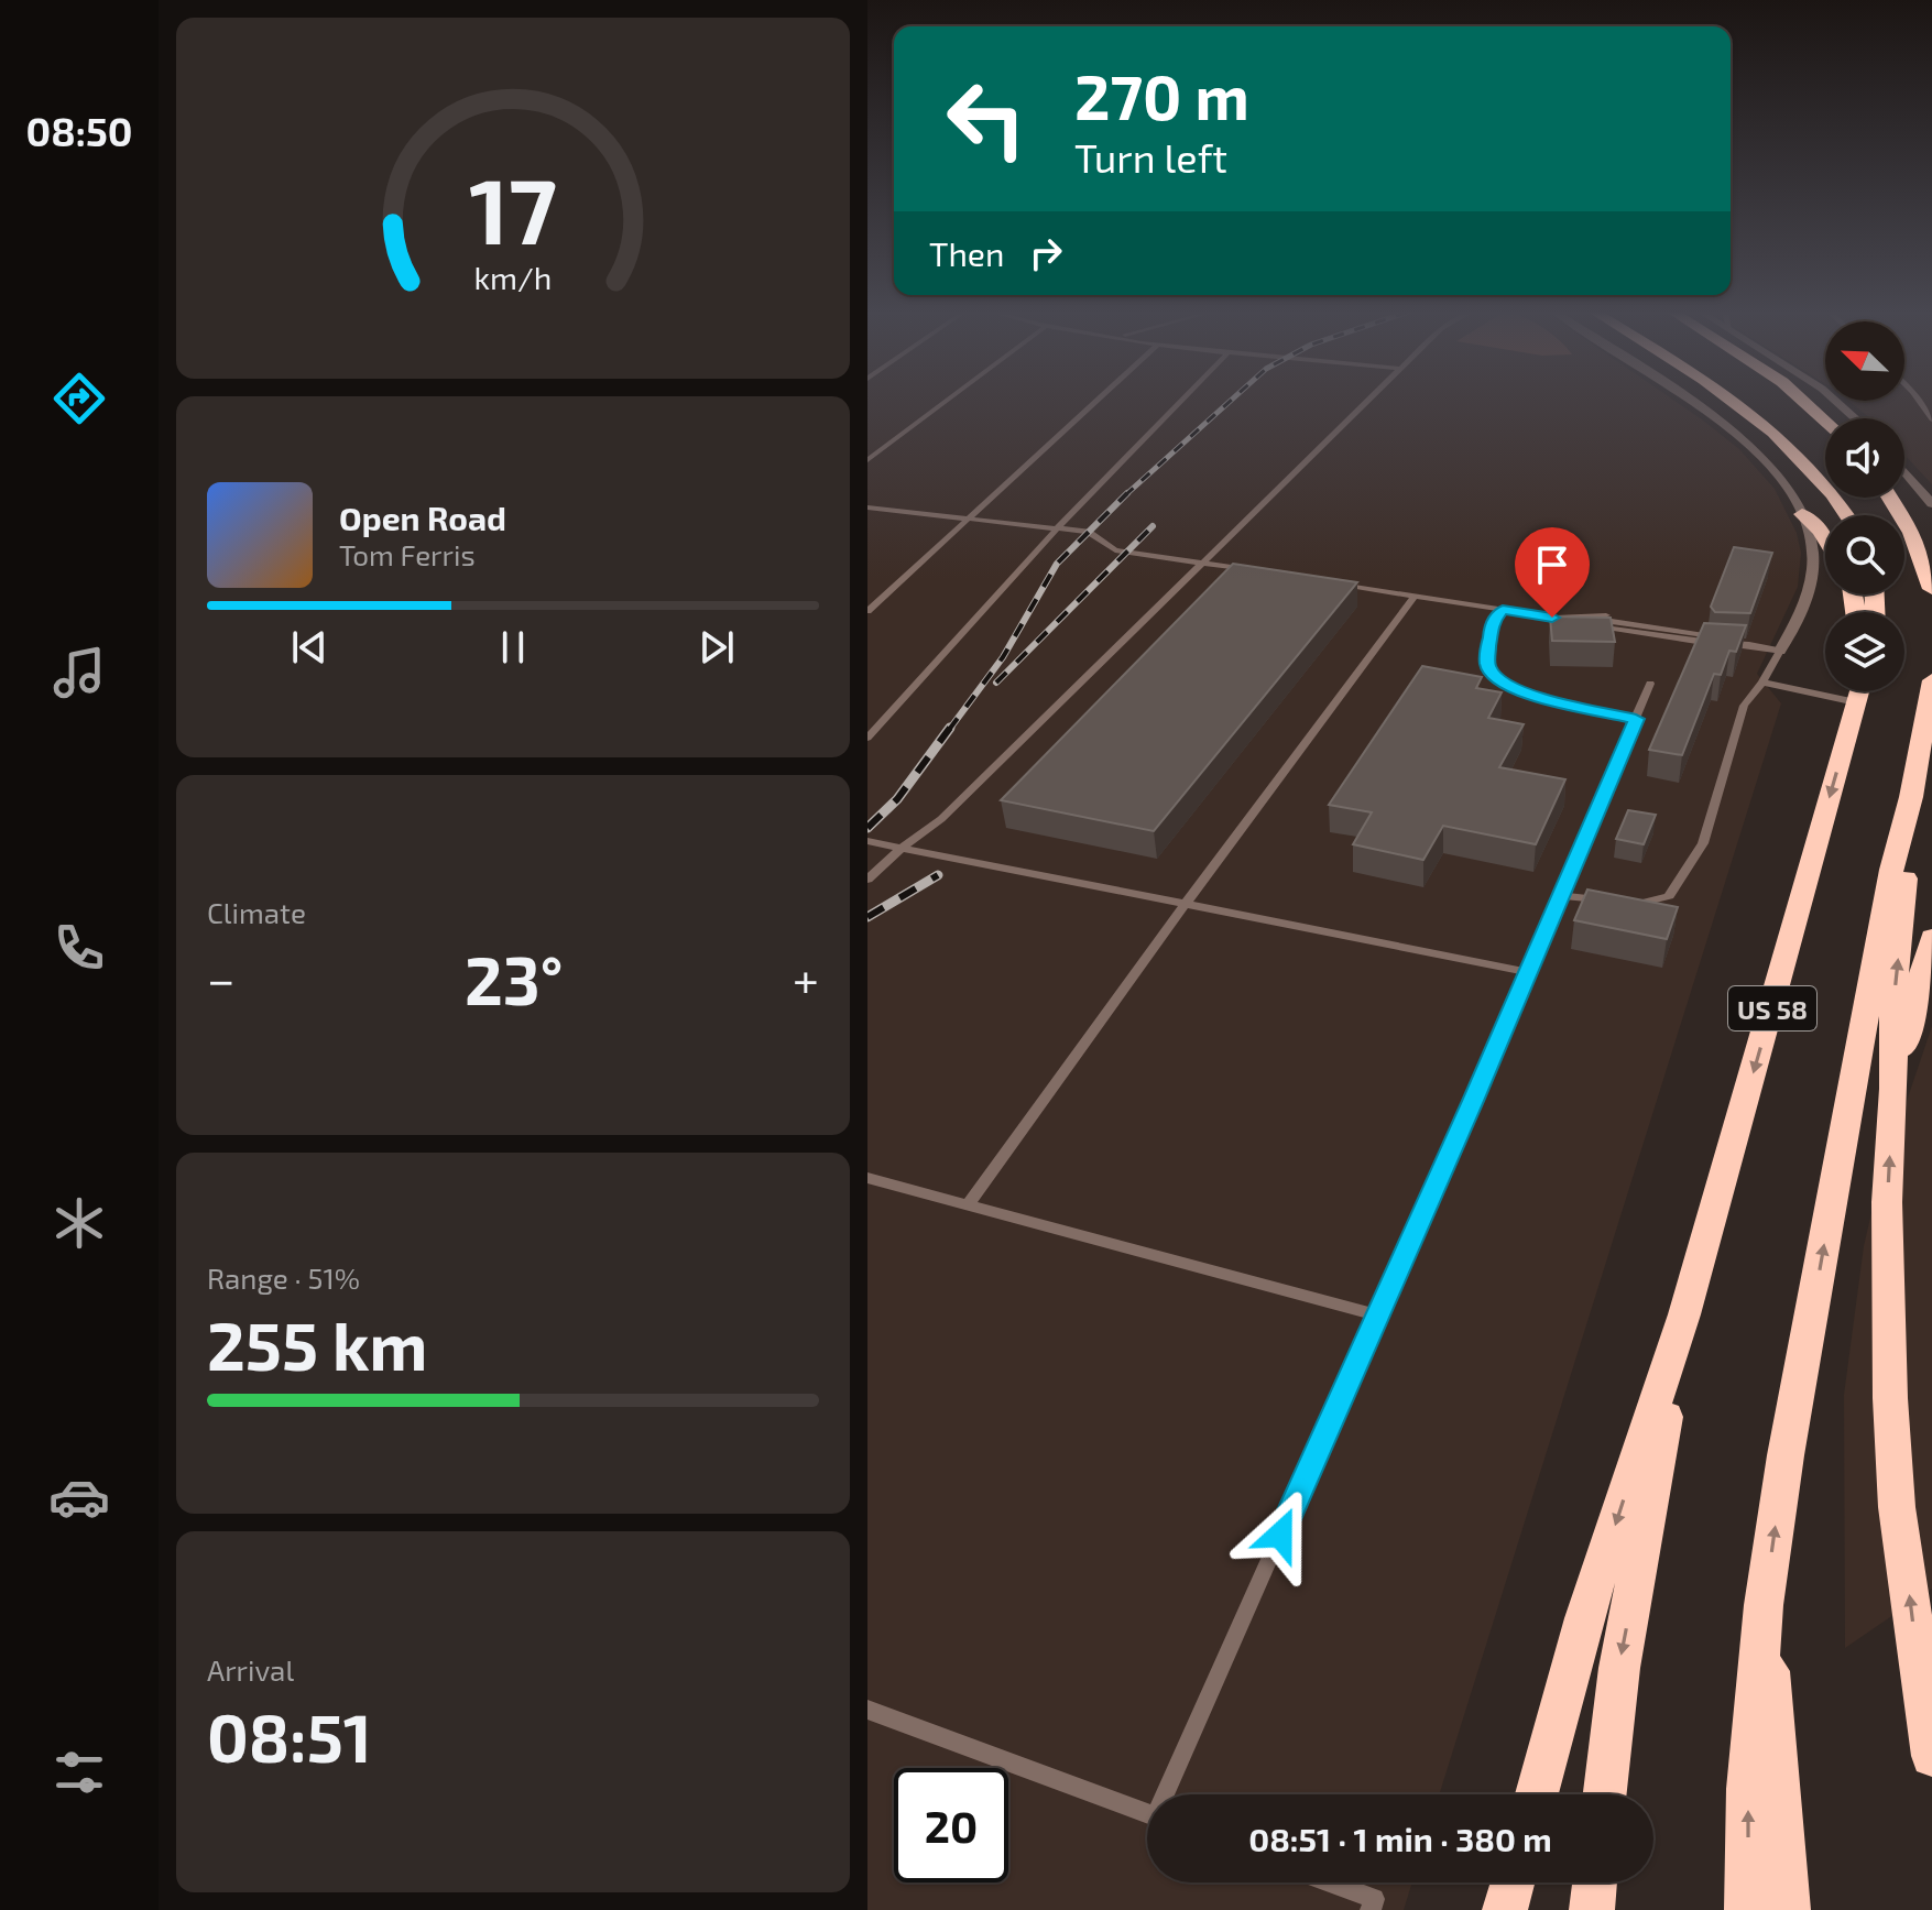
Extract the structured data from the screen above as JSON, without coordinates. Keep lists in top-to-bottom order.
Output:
{
  "streets": {
    "highway": ["US 58"]
  },
  "north": "top left",
  "page": {
    "tabs": "08:50",
    "turn": ["270 m", "Turn left"],
    "then": "Then",
    "song": ["Open Road", "Tom Ferris"],
    "tile": [
      "Climate",
      ["Range · 51%", "255 km"],
      ["Arrival", "08:51"]
    ],
    "heat": ["−", "23°", "+"],
    "limit": "20",
    "trip": "08:51 · 1 min · 380 m",
    "gauge": ["17", "km/h"]
  }
}
